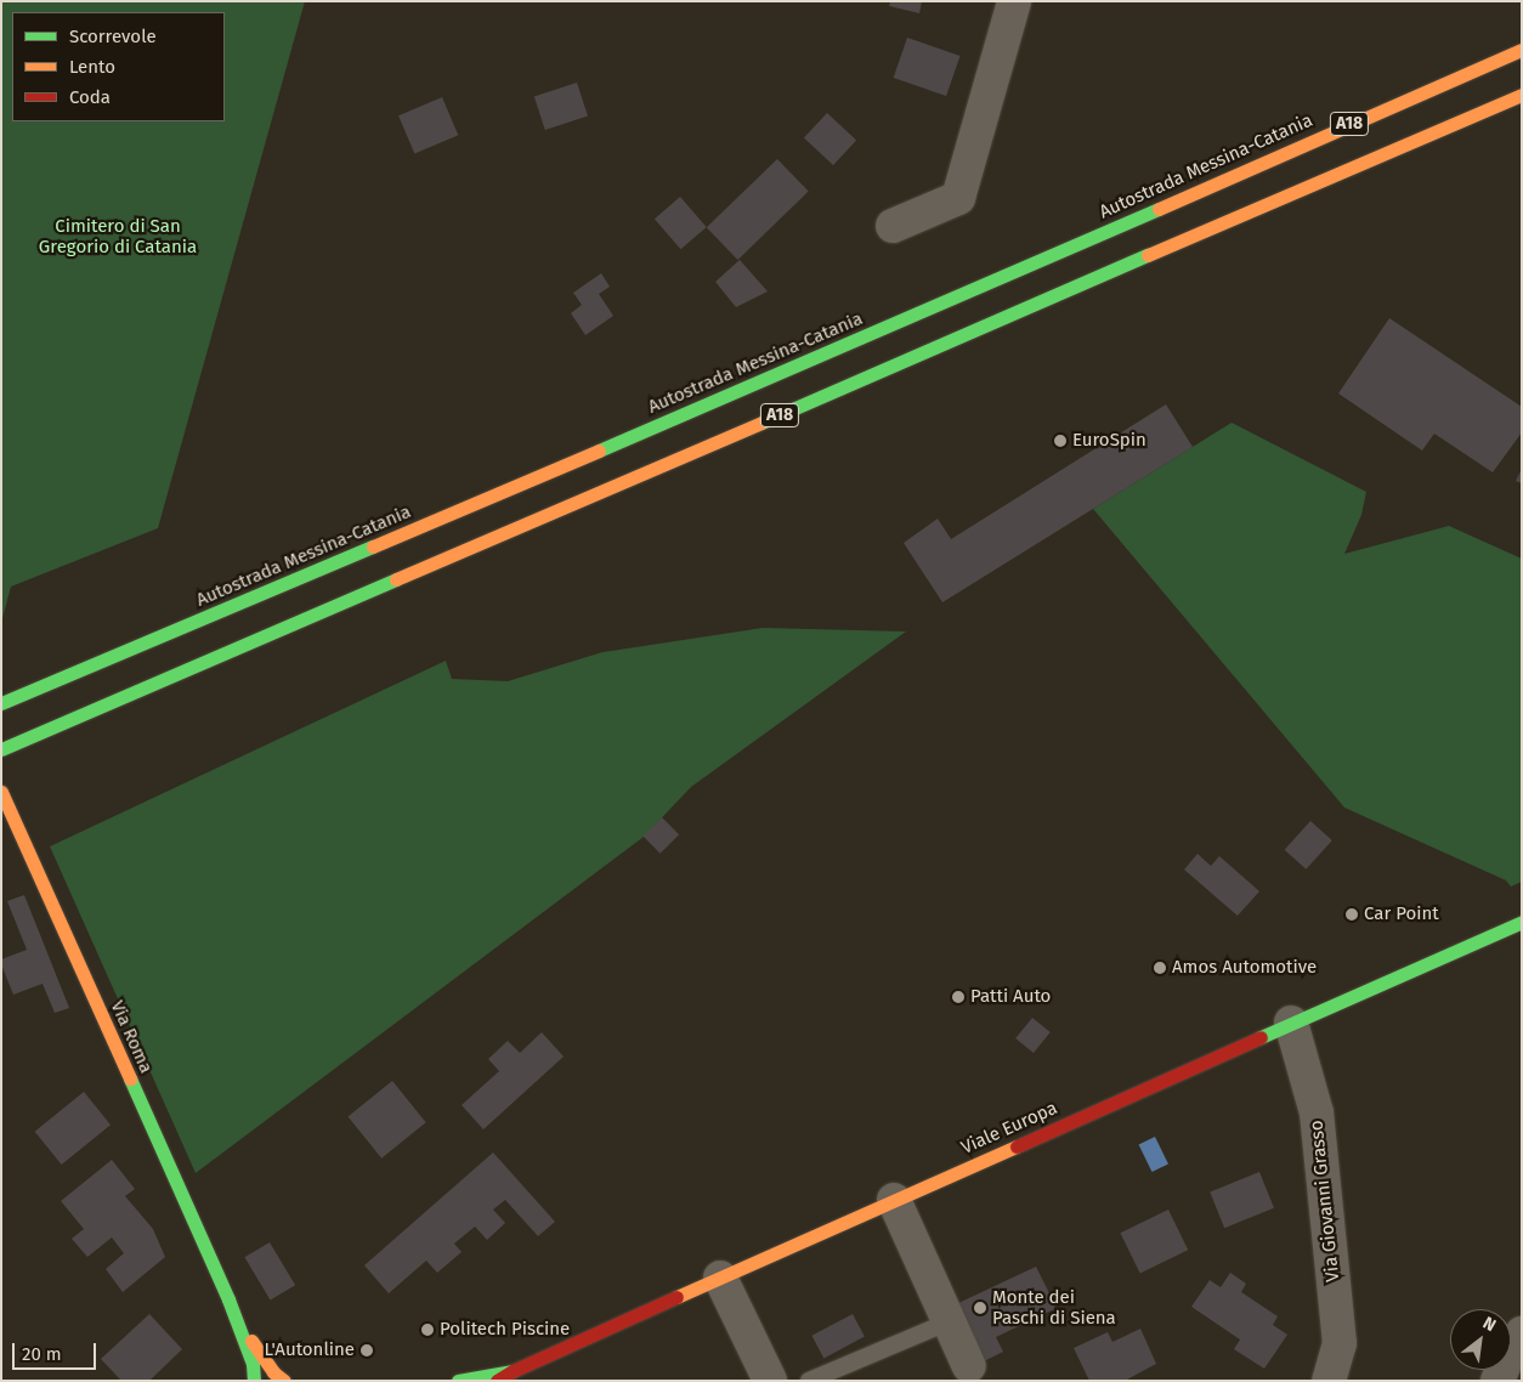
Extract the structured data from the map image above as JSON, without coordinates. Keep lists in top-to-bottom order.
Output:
{
  "streets": {
    "main road": [
      "A18",
      "Autostrada Messina-Catania",
      "Via Roma",
      "Viale Europa"
    ],
    "street": ["Via Giovanni Grasso"]
  },
  "crossings": [
    ["Viale Europa", "Via Giovanni Grasso"]
  ],
  "parks": ["Cimitero di San Gregorio di Catania"],
  "places": [
    "EuroSpin",
    "Car Point",
    "Amos Automotive",
    "Patti Auto",
    "Monte dei Paschi di Siena",
    "Politech Piscine",
    "L'Autonline"
  ],
  "legend": ["Scorrevole", "Lento", "Coda"],
  "scale_bar": "20 m",
  "north": "top right"
}
